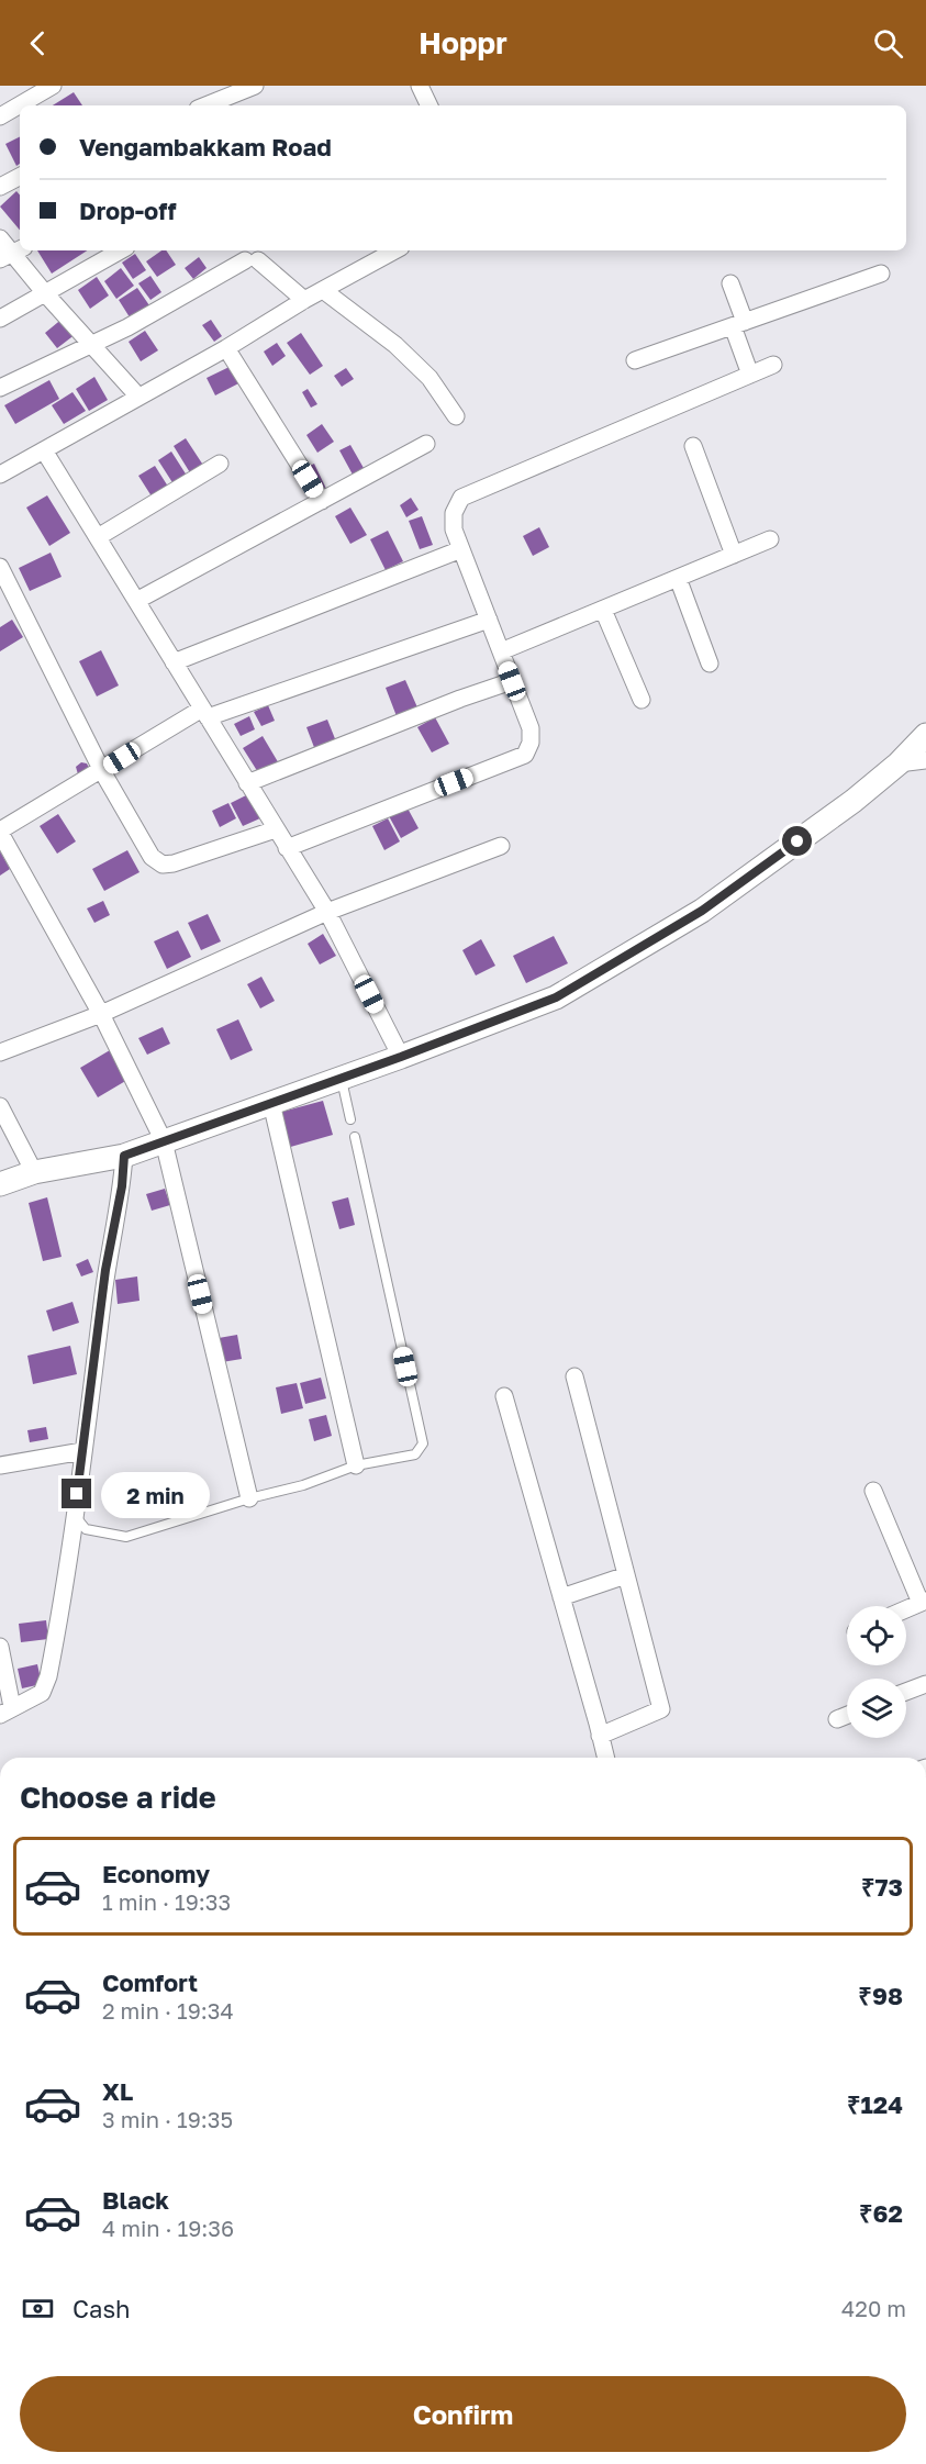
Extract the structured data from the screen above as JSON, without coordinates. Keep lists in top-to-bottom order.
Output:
{
  "page": {
    "header": "Hoppr",
    "banner": ["Vengambakkam Road", "Drop-off"],
    "bubble": "2 min",
    "heading": "Choose a ride",
    "list": [
      {
        "name": "Economy",
        "note": "1 min · 19:33",
        "value": "₹73"
      },
      {
        "name": "Comfort",
        "note": "2 min · 19:34",
        "value": "₹98"
      },
      {
        "name": "XL",
        "note": "3 min · 19:35",
        "value": "₹124"
      },
      {
        "name": "Black",
        "note": "4 min · 19:36",
        "value": "₹62"
      }
    ],
    "pay": ["Cash", "420 m"],
    "buttons": "Confirm"
  }
}
